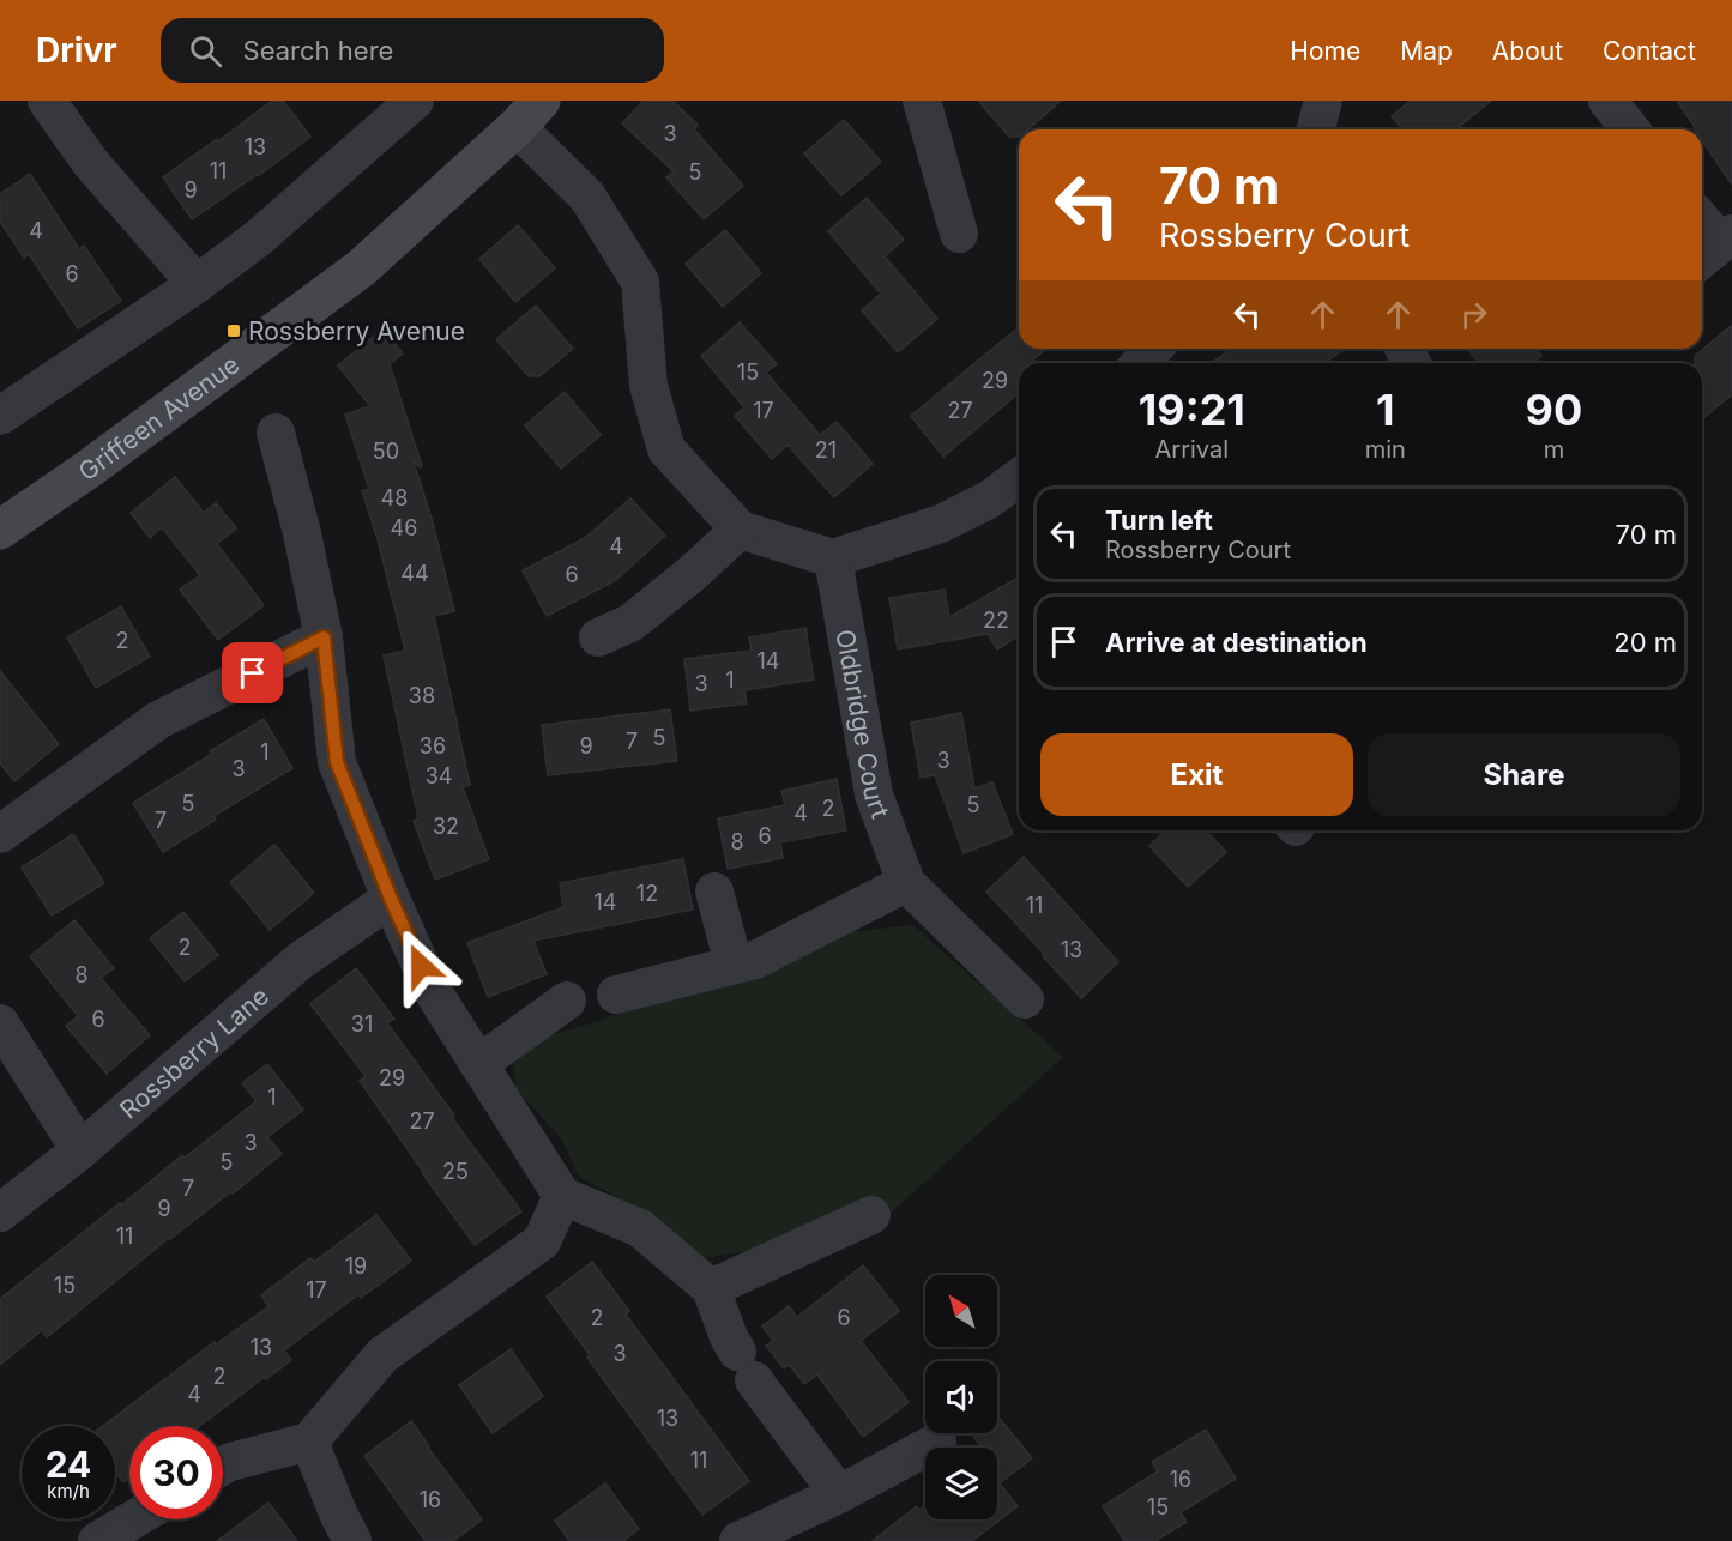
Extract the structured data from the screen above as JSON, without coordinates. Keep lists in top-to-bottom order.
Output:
{
  "streets": {
    "street": ["Griffeen Avenue", "Oldbridge Court", "Rossberry Lane"]
  },
  "places": {
    "transit": ["Rossberry Avenue"]
  },
  "house_numbers": [
    "3",
    "13",
    "11",
    "5",
    "9",
    "4",
    "6",
    "15",
    "29",
    "17",
    "27",
    "21",
    "50",
    "48",
    "46",
    "4",
    "44",
    "6",
    "22",
    "2",
    "14",
    "1",
    "3",
    "38",
    "5",
    "7",
    "36",
    "9",
    "1",
    "3",
    "3",
    "34",
    "5",
    "5",
    "2",
    "4",
    "7",
    "32",
    "6",
    "8",
    "12",
    "14",
    "11",
    "2",
    "13",
    "8",
    "6",
    "31",
    "29",
    "1",
    "27",
    "3",
    "5",
    "25",
    "7",
    "9",
    "11",
    "19",
    "15",
    "17",
    "2",
    "6",
    "13",
    "3",
    "2",
    "4",
    "13",
    "11",
    "16",
    "16",
    "15"
  ],
  "north": "top left",
  "page": {
    "header": "Drivr",
    "search": "Search here",
    "nav": [
      "Home",
      "Map",
      "About",
      "Contact"
    ],
    "turn": ["70 m", "Rossberry Court"],
    "eta": [
      "19:21",
      "Arrival",
      "1",
      "min",
      "90",
      "m"
    ],
    "list": [
      {
        "name": "Turn left",
        "note": "Rossberry Court",
        "value": "70 m"
      },
      {
        "name": "Arrive at destination",
        "value": "20 m"
      }
    ],
    "buttons": ["Exit", "Share"],
    "speed": "24 km/h",
    "limit": "30"
  }
}
